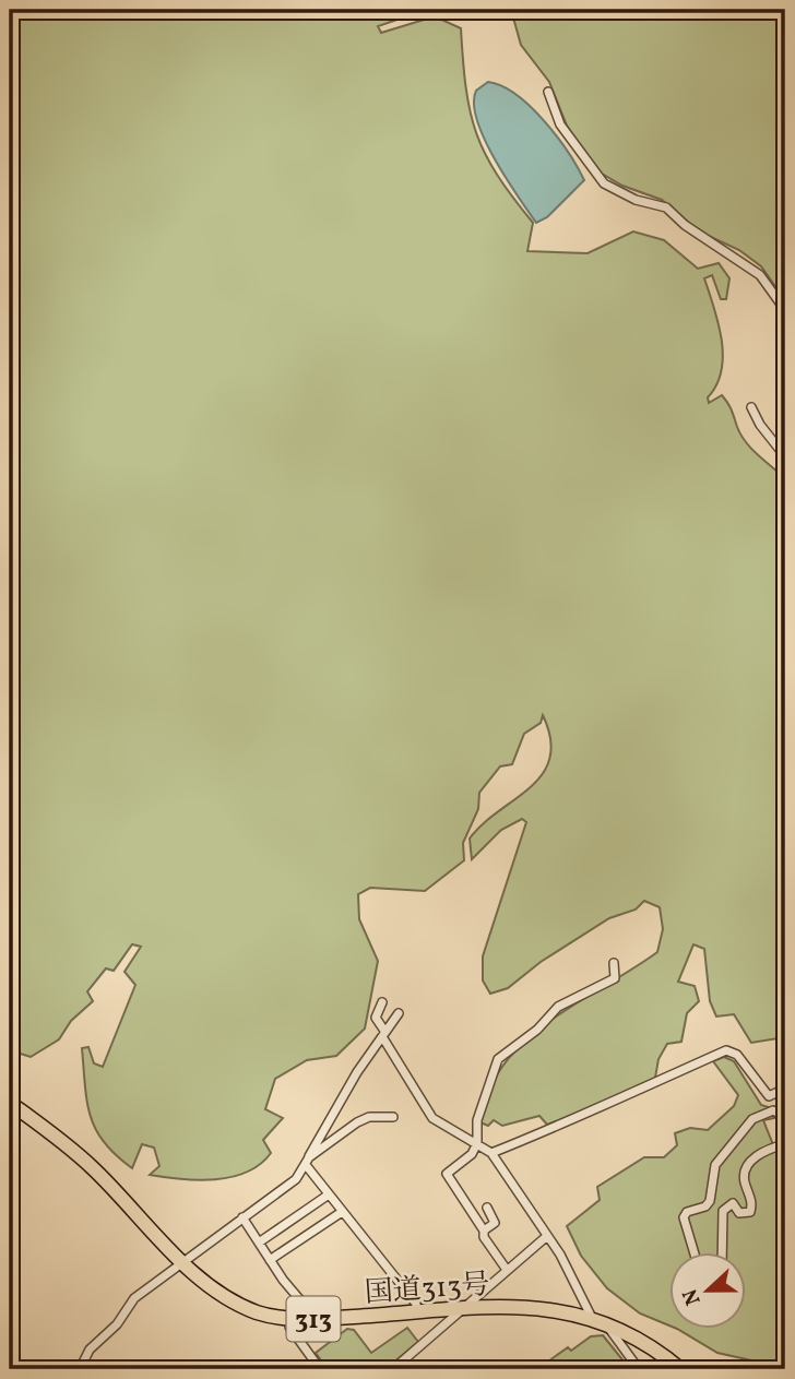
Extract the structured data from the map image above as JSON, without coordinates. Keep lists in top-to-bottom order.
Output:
{
  "streets": {
    "highway": ["国道313号", "313"]
  },
  "north": "left"
}
